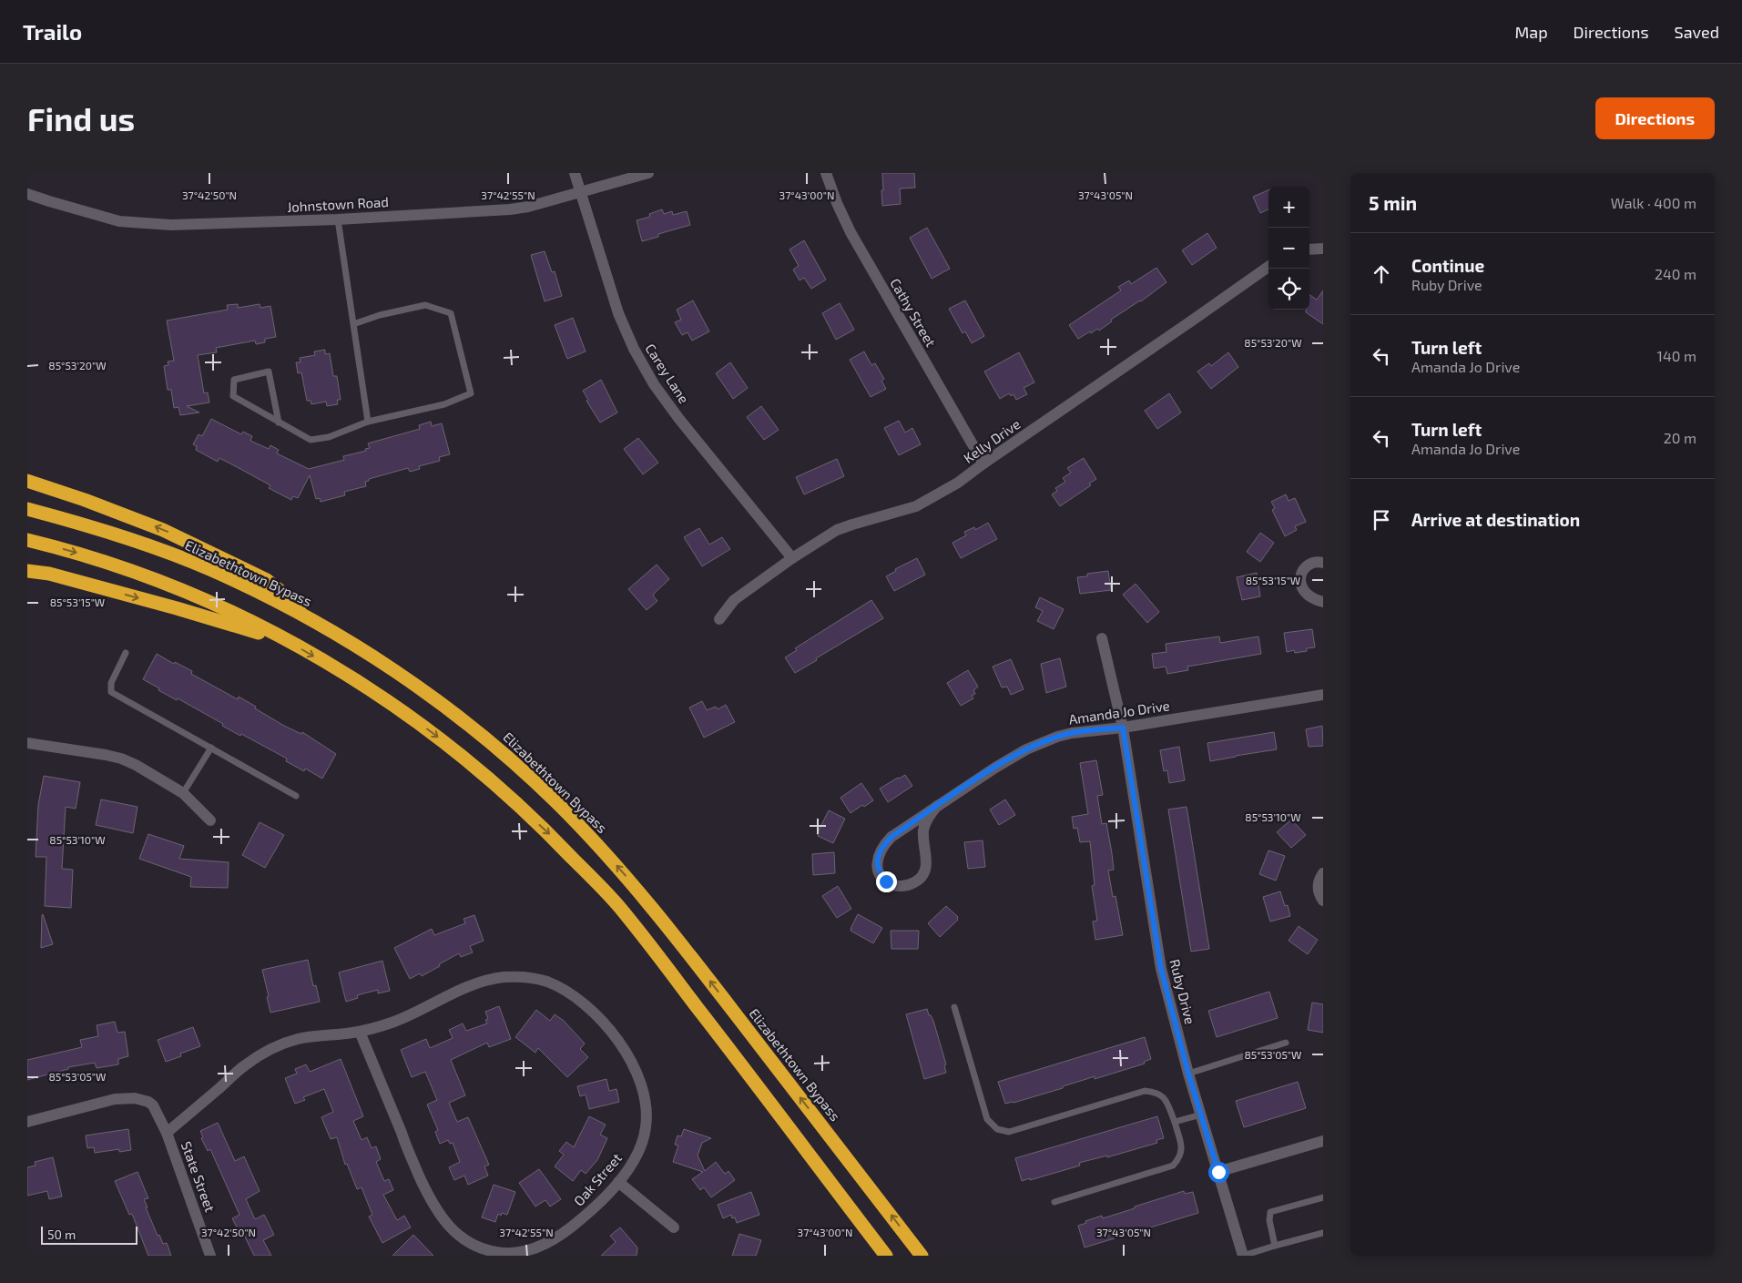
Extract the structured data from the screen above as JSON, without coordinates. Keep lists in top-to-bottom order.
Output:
{
  "streets": {
    "highway": ["Elizabethtown Bypass"],
    "street": [
      "Johnstown Road",
      "Cathy Street",
      "Carey Lane",
      "Kelly Drive",
      "Amanda Jo Drive",
      "Ruby Drive",
      "State Street",
      "Oak Street"
    ]
  },
  "crossings": [
    ["Johnstown Road", "Carey Lane"],
    ["Cathy Street", "Kelly Drive"],
    ["Carey Lane", "Kelly Drive"],
    ["Amanda Jo Drive", "Ruby Drive"],
    ["State Street", "Oak Street"]
  ],
  "scale_bar": "50 m",
  "page": {
    "header": "Trailo",
    "nav": ["Map", "Directions", "Saved"],
    "buttons": "Directions",
    "title": "Find us",
    "heading": ["5 min", "Walk · 400 m"],
    "map_buttons": ["+", "−"],
    "list": [
      ["Continue", "Ruby Drive", "240 m"],
      ["Turn left", "Amanda Jo Drive", "140 m"],
      ["Turn left", "Amanda Jo Drive", "20 m"],
      "Arrive at destination"
    ],
    "scale": "50 m"
  },
  "coordinates": [
    "37°42'50\"N",
    "37°42'55\"N",
    "37°43'00\"N",
    "37°43'05\"N",
    "85°53'20\"W",
    "85°53'15\"W",
    "85°53'10\"W",
    "85°53'05\"W"
  ]
}
